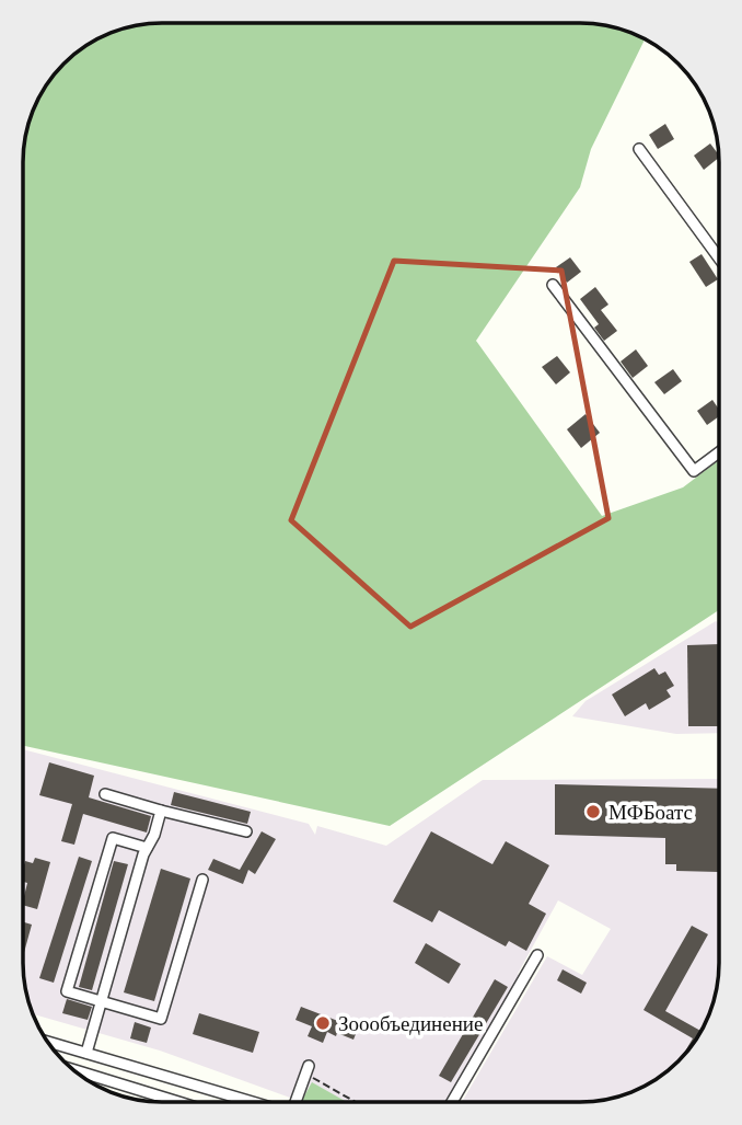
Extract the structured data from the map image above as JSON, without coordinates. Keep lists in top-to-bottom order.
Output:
{
  "places": ["МФБоатс", "Зоообъединение"]
}
